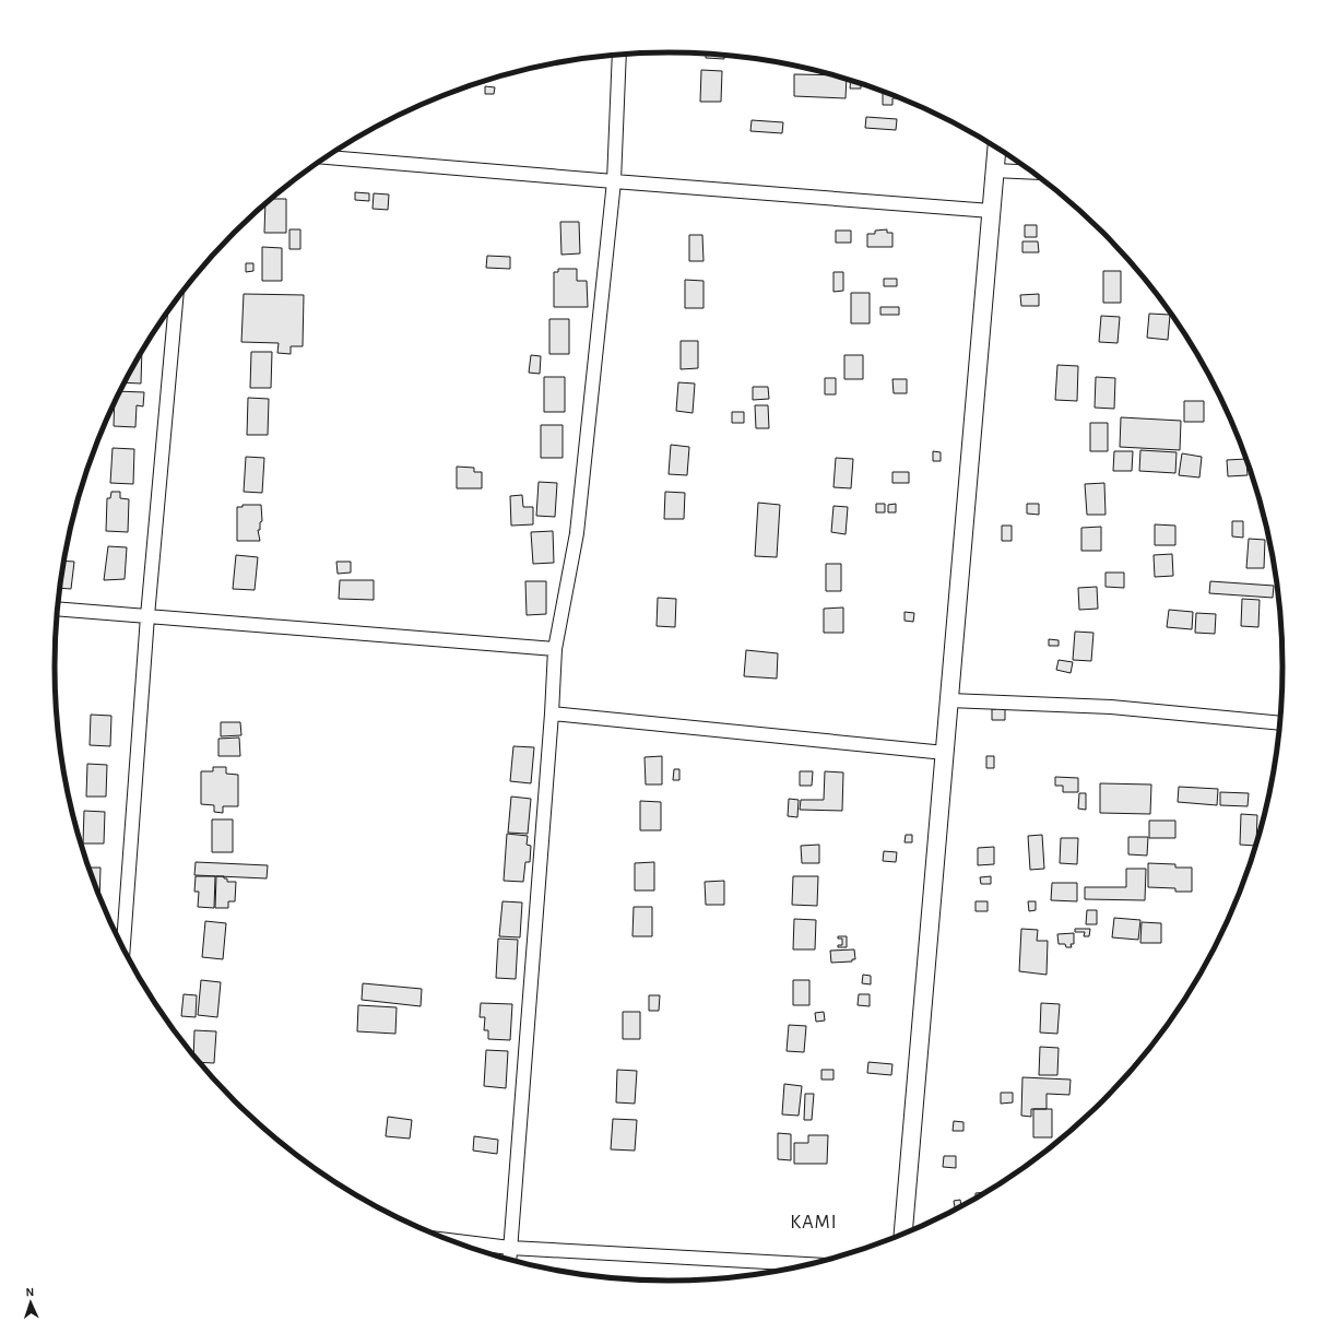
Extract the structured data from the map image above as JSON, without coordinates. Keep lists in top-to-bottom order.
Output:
{
  "districts": ["KAMI"],
  "north": "top"
}
